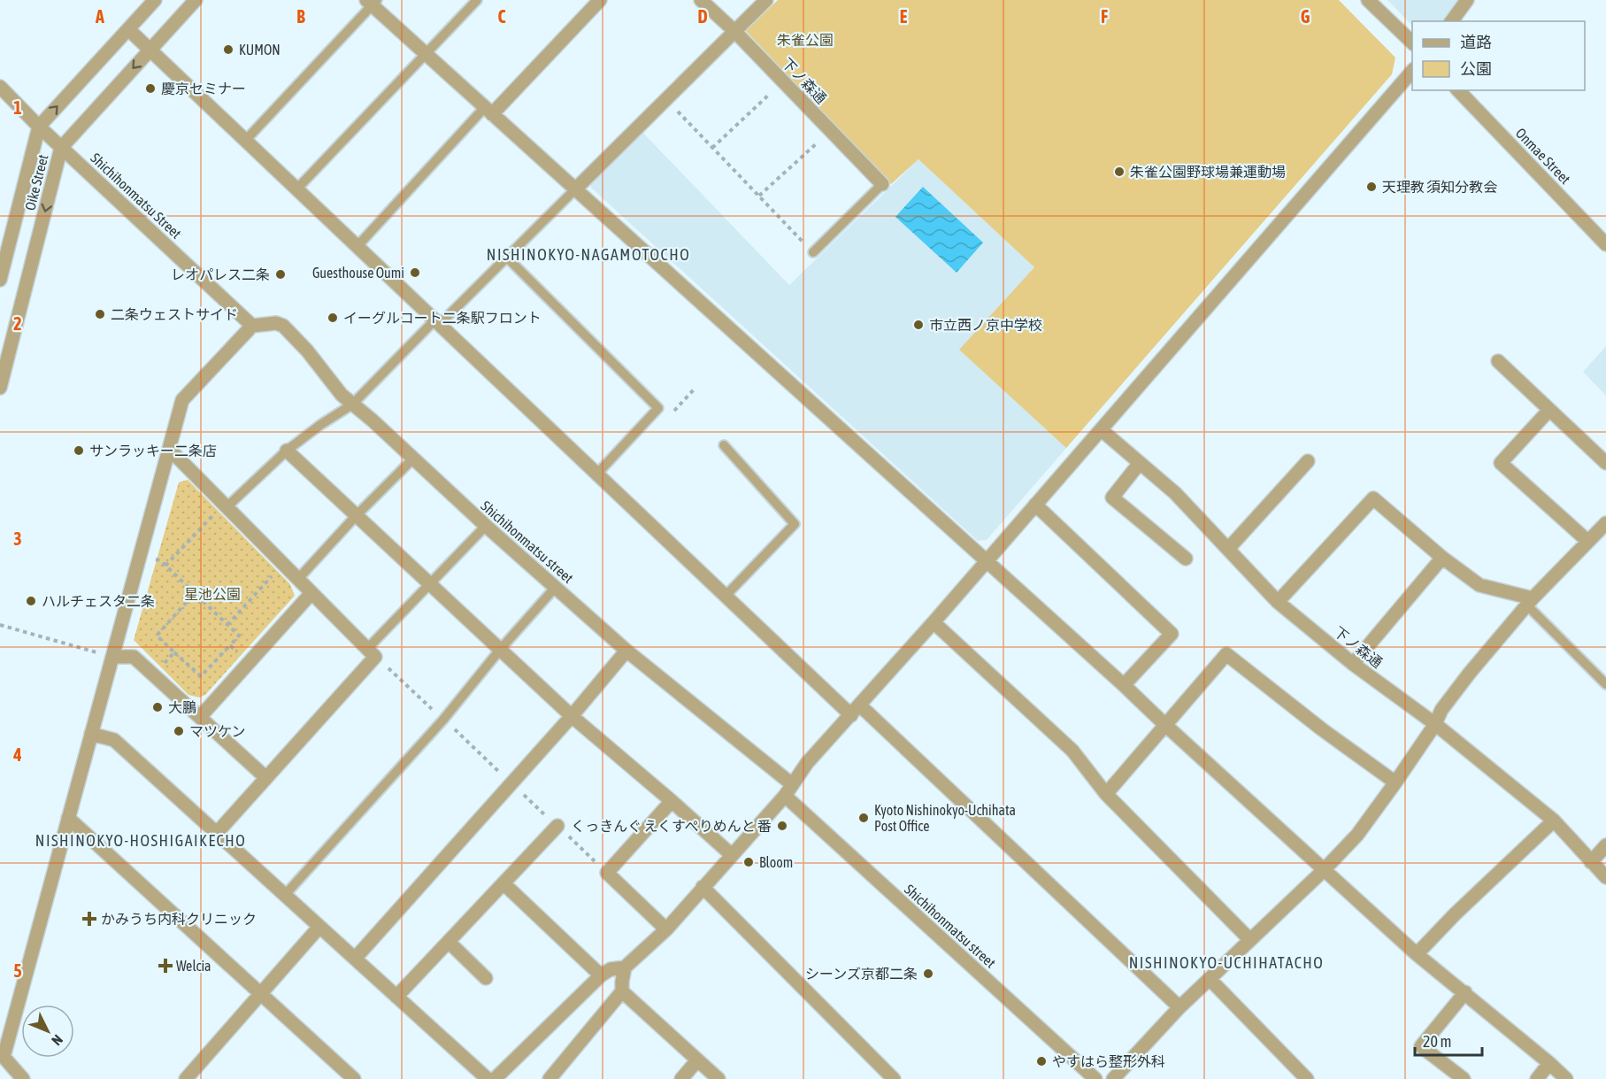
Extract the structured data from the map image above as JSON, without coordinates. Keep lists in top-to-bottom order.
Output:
{
  "streets": {
    "street": [
      "下ノ森通",
      "Onmae Street",
      "Oike Street",
      "Shichihonmatsu Street",
      "Shichihonmatsu street"
    ]
  },
  "crossings": [
    ["Oike Street", "Shichihonmatsu Street"],
    ["Shichihonmatsu Street", "Shichihonmatsu street"]
  ],
  "districts": ["NISHINOKYO-NAGAMOTOCHO", "NISHINOKYO-HOSHIGAIKECHO", "NISHINOKYO-UCHIHATACHO"],
  "parks": ["朱雀公園", "星池公園"],
  "places": {
    "other": [
      "KUMON",
      "慶京セミナー",
      "朱雀公園野球場兼運動場",
      "天理教 須知分教会",
      "Guesthouse Oumi",
      "レオパレス二条",
      "二条ウェストサイド",
      "イーグルコート二条駅フロント",
      "市立西ノ京中学校",
      "サンラッキー二条店",
      "ハルチェスタ二条",
      "大鵬",
      "マツケン",
      "Kyoto Nishinokyo-Uchihata Post Office",
      "くっきんぐ えくすぺりめんと 番",
      "Bloom",
      "シーンズ京都二条",
      "やすはら整形外科"
    ],
    "health": ["かみうち内科クリニック", "Welcia"]
  },
  "legend": ["道路", "公園"],
  "scale_bar": "20 m",
  "north": "bottom right",
  "grid": {
    "columns": [
      "A",
      "B",
      "C",
      "D",
      "E",
      "F",
      "G"
    ],
    "rows": [
      "1",
      "2",
      "3",
      "4",
      "5"
    ]
  }
}
